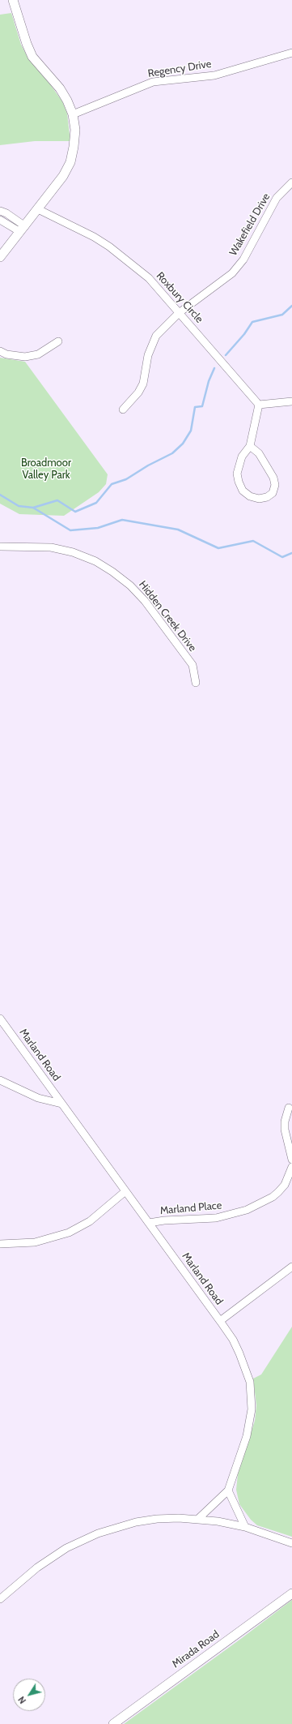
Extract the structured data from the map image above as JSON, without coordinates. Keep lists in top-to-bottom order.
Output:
{
  "streets": {
    "street": [
      "Regency Drive",
      "Wakefield Drive",
      "Roxbury Circle",
      "Hidden Creek Drive",
      "Marland Road",
      "Marland Place",
      "Mirada Road"
    ]
  },
  "crossings": [
    ["Wakefield Drive", "Roxbury Circle"],
    ["Marland Road", "Marland Place"]
  ],
  "parks": ["Broadmoor Valley Park"],
  "north": "bottom left"
}
